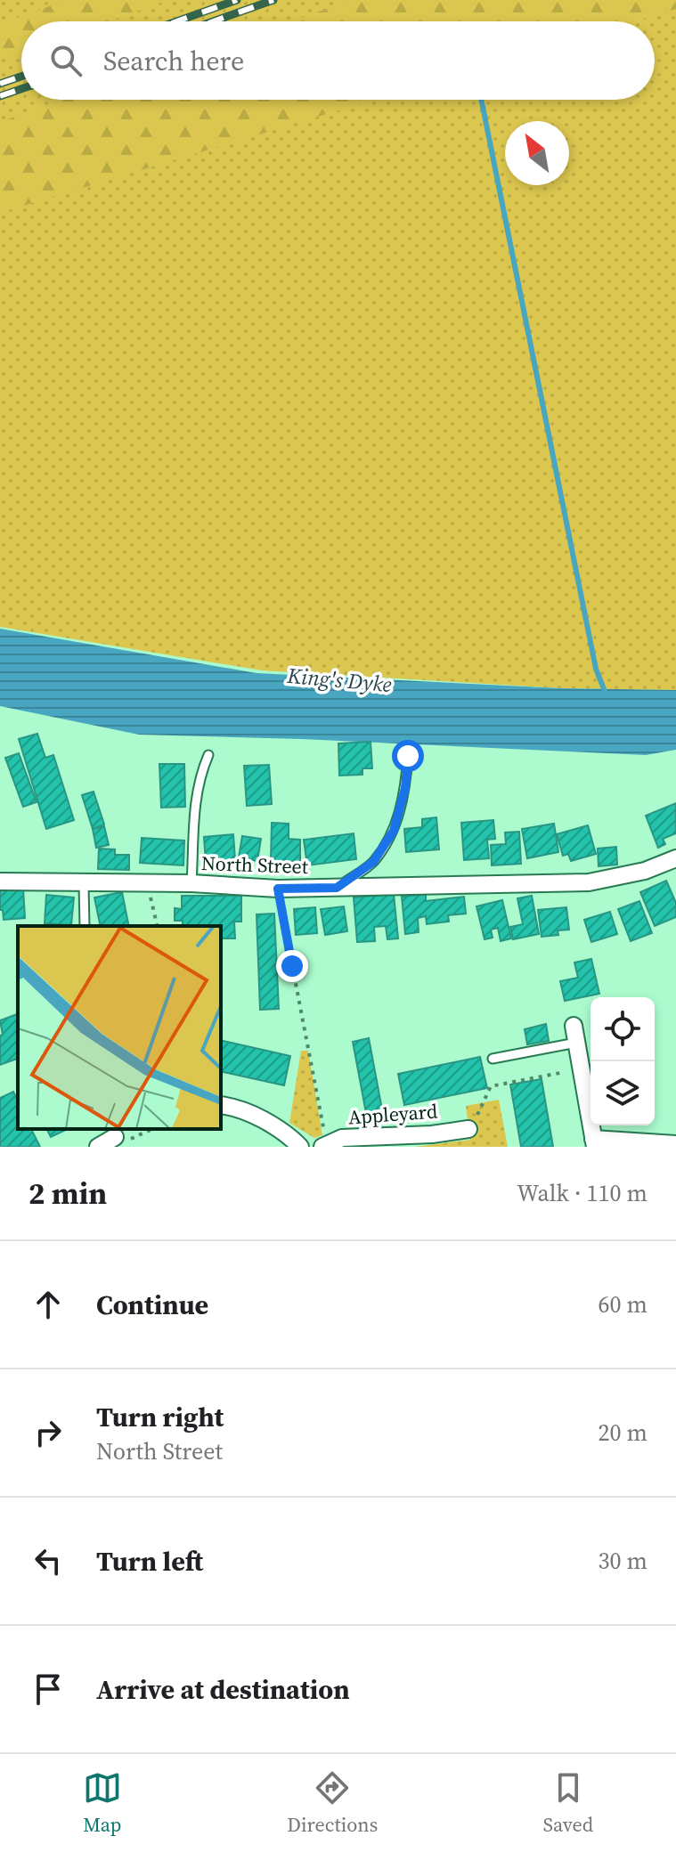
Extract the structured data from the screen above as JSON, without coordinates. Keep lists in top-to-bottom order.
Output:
{
  "streets": {
    "street": ["North Street", "Appleyard"]
  },
  "water": ["King's Dyke"],
  "north": "top left",
  "page": {
    "search": "Search here",
    "heading": ["2 min", "Walk · 110 m"],
    "list": [
      ["Continue", "60 m"],
      ["Turn right", "North Street", "20 m"],
      ["Turn left", "30 m"],
      "Arrive at destination"
    ],
    "nav": ["Map", "Directions", "Saved"]
  }
}
